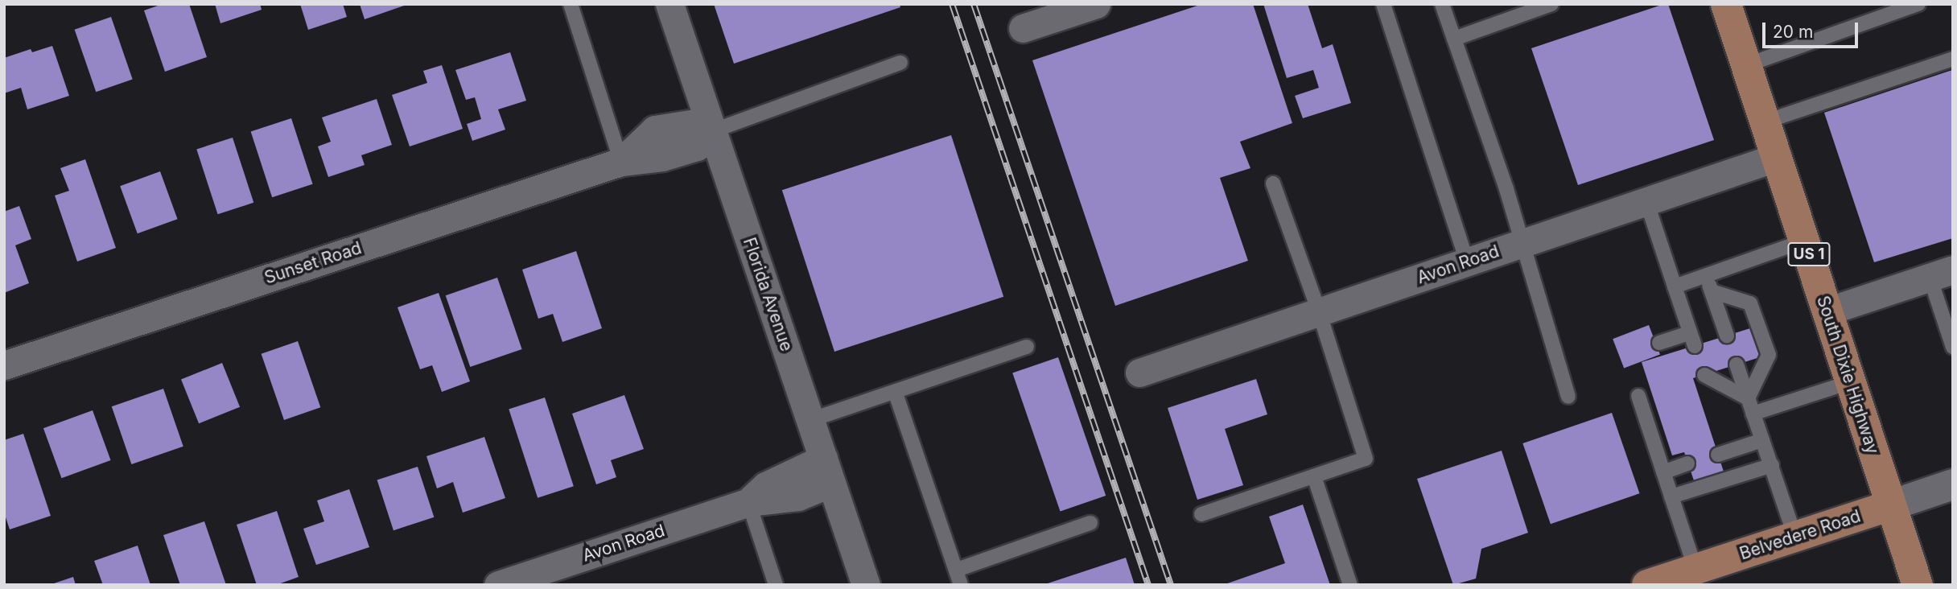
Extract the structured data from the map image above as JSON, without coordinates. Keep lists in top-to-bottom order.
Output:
{
  "streets": {
    "main road": ["US 1", "South Dixie Highway", "Belvedere Road"],
    "street": ["Sunset Road", "Avon Road", "Florida Avenue"]
  },
  "crossings": [
    ["Sunset Road", "Florida Avenue"],
    ["Avon Road", "Florida Avenue"],
    ["Avon Road", "South Dixie Highway"],
    ["South Dixie Highway", "Belvedere Road"]
  ],
  "scale_bar": "20 m"
}
